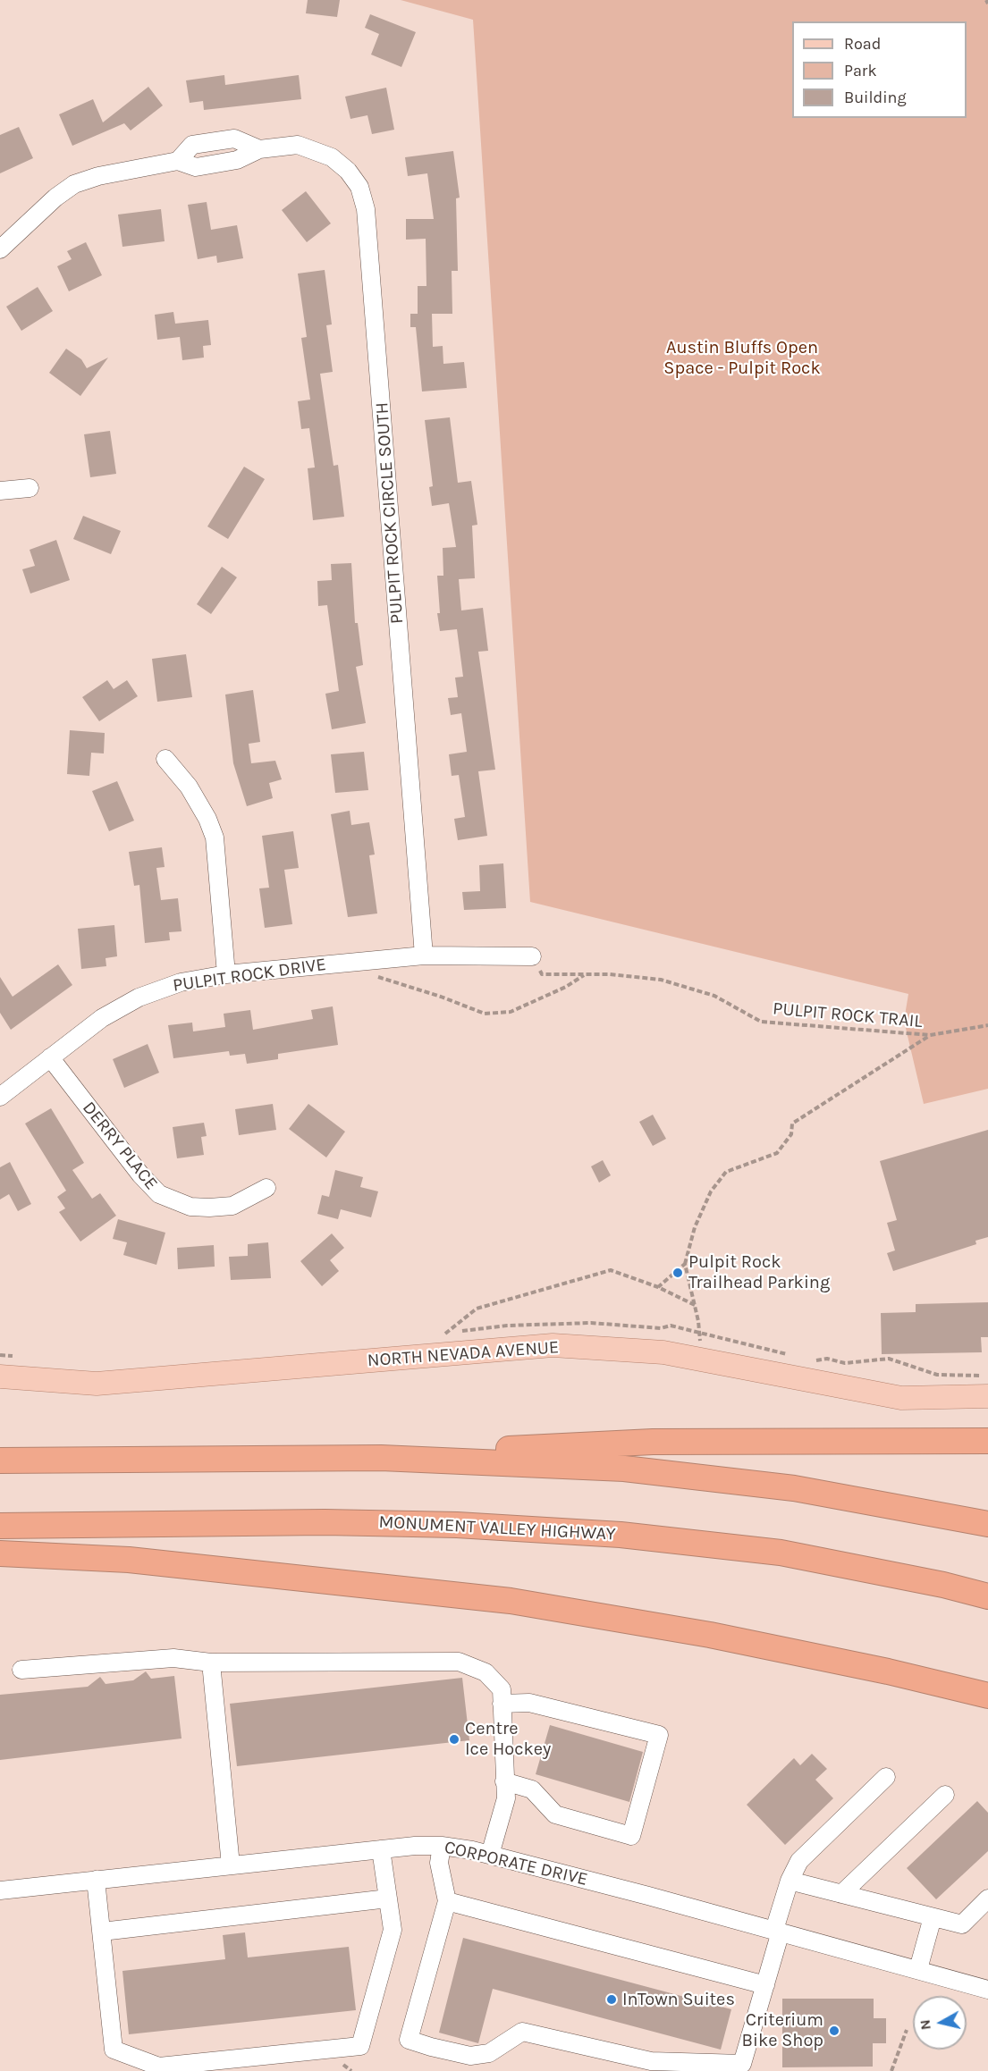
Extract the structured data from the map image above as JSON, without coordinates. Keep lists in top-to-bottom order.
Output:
{
  "streets": {
    "highway": ["MONUMENT VALLEY HIGHWAY"],
    "main road": ["NORTH NEVADA AVENUE"],
    "street": [
      "PULPIT ROCK CIRCLE SOUTH",
      "PULPIT ROCK DRIVE",
      "DERRY PLACE",
      "CORPORATE DRIVE"
    ],
    "path": ["PULPIT ROCK TRAIL"]
  },
  "crossings": [
    ["PULPIT ROCK CIRCLE SOUTH", "PULPIT ROCK DRIVE"],
    ["PULPIT ROCK DRIVE", "PULPIT ROCK TRAIL"],
    ["PULPIT ROCK DRIVE", "DERRY PLACE"]
  ],
  "parks": ["Austin Bluffs Open Space - Pulpit Rock"],
  "places": [
    "Pulpit Rock Trailhead Parking",
    "Centre Ice Hockey",
    "InTown Suites",
    "Criterium Bike Shop"
  ],
  "legend": ["Road", "Park", "Building"],
  "north": "left"
}
